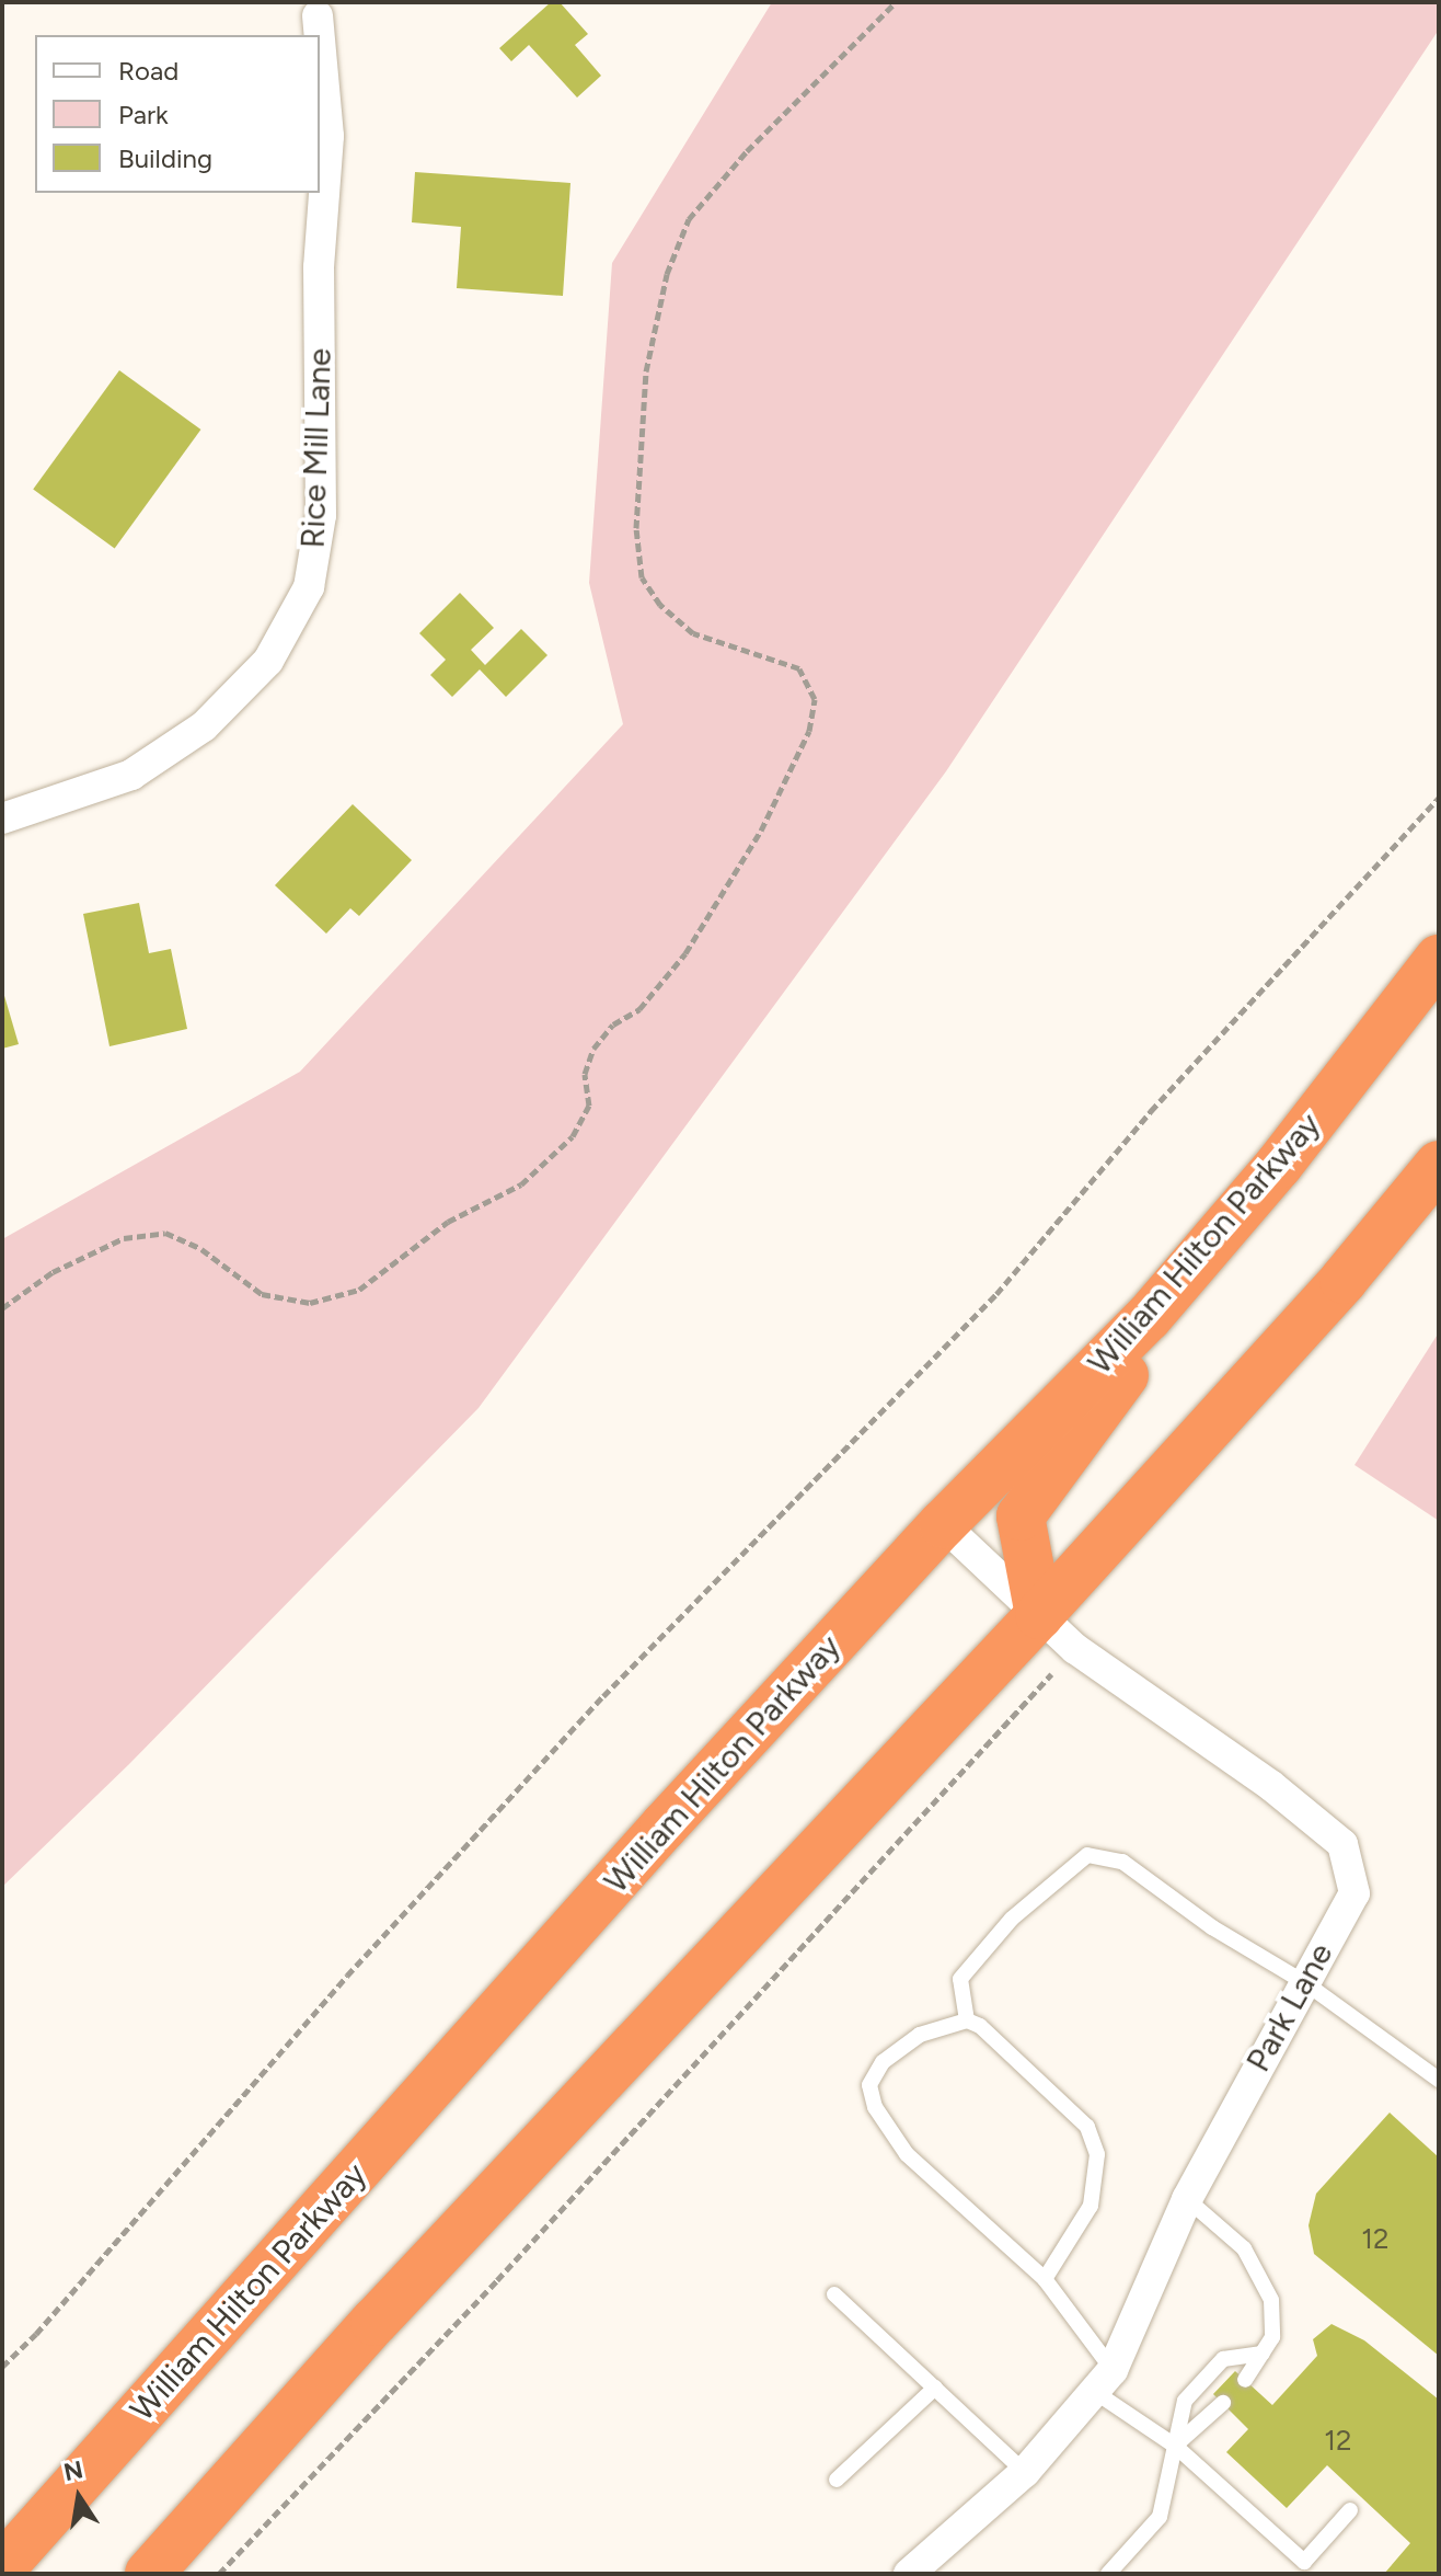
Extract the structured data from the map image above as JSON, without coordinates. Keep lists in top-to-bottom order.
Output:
{
  "streets": {
    "highway": ["William Hilton Parkway"],
    "street": ["Rice Mill Lane", "Park Lane"]
  },
  "crossings": [
    ["William Hilton Parkway", "Park Lane"]
  ],
  "house_numbers": ["12", "12"],
  "legend": ["Road", "Park", "Building"],
  "north": "top"
}
